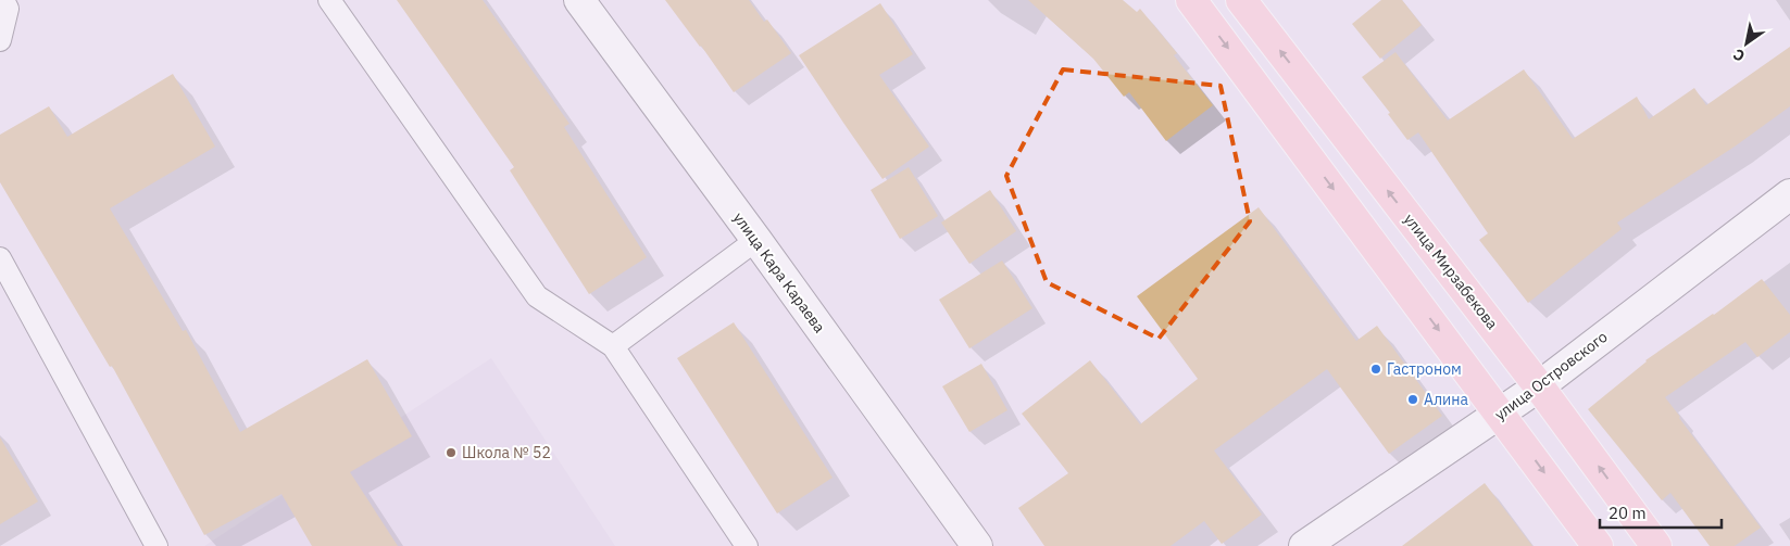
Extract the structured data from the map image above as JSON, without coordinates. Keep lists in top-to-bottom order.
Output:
{
  "streets": {
    "main road": ["улица Мирзабекова"],
    "street": ["улица Кара Караева", "улица Островского"]
  },
  "crossings": [
    ["улица Мирзабекова", "улица Островского"]
  ],
  "places": ["Гастроном", "Алина", "Школа № 52"],
  "scale_bar": "20 m",
  "north": "bottom left"
}
